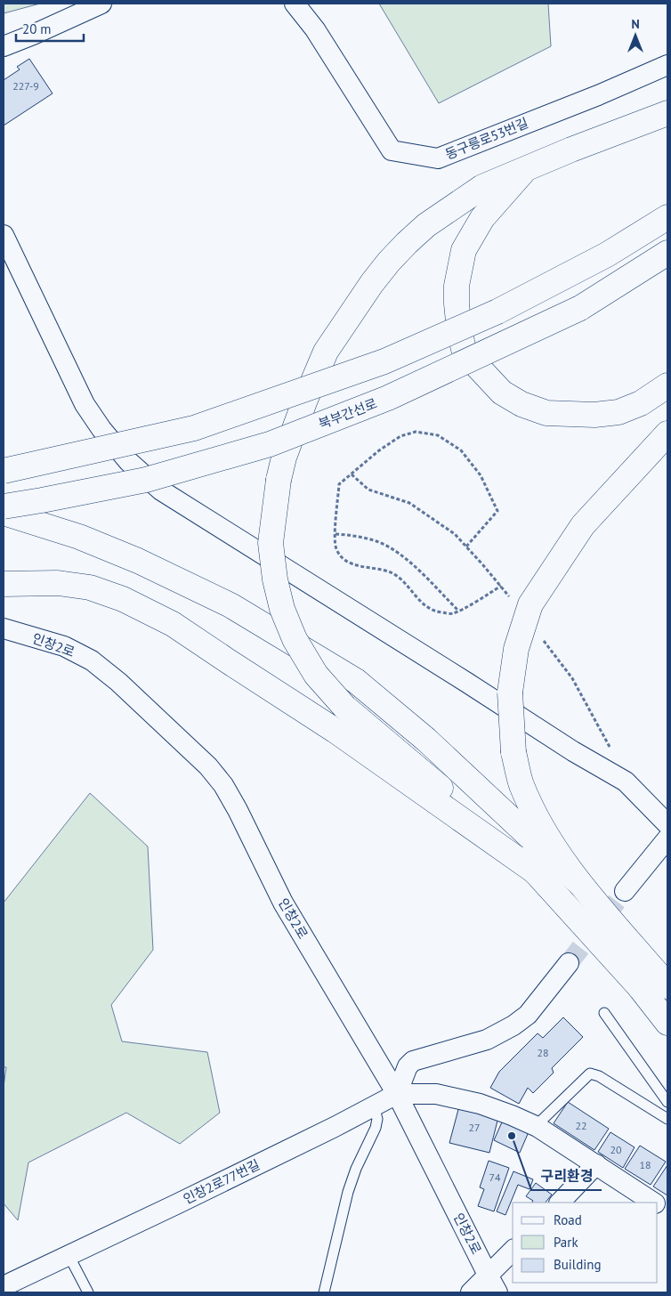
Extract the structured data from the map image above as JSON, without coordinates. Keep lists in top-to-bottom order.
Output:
{
  "streets": {
    "main road": ["북부간선로"],
    "street": ["동구릉로53번길", "인창2로", "인창2로77번길"]
  },
  "crossings": [
    ["인창2로", "인창2로77번길"]
  ],
  "places": ["구리환경"],
  "house_numbers": [
    "227-9",
    "28",
    "22",
    "27",
    "20",
    "18",
    "74"
  ],
  "legend": ["Road", "Park", "Building"],
  "scale_bar": "20 m",
  "north": "top"
}
